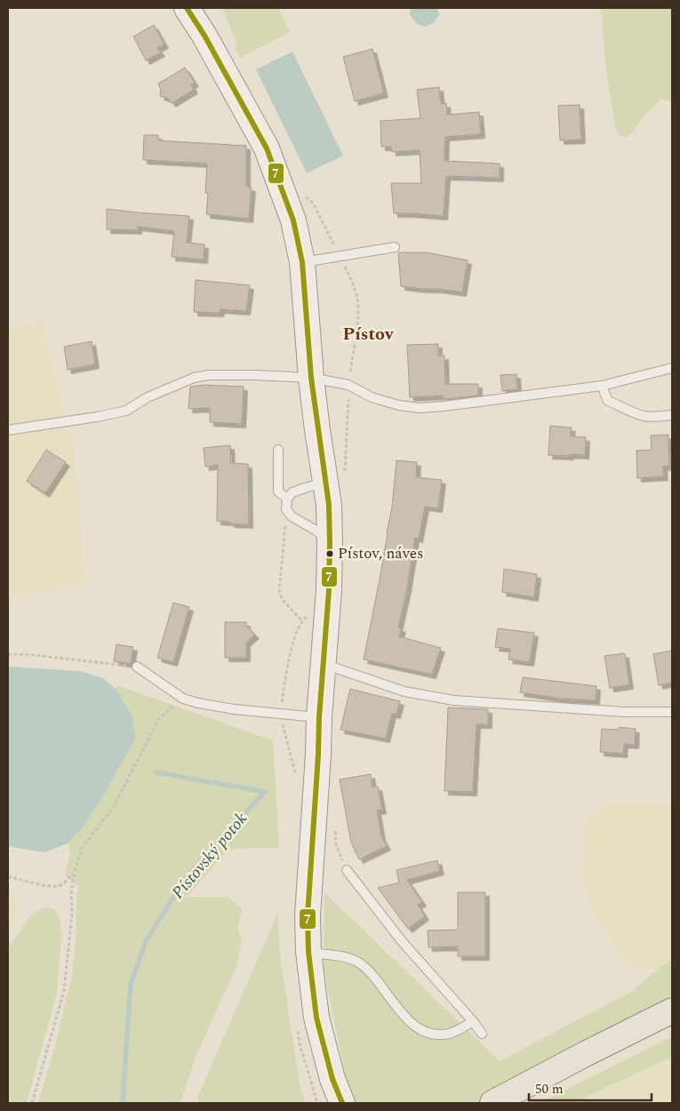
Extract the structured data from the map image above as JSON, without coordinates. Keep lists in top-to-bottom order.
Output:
{
  "districts": ["Pístov"],
  "water": ["Pístovský potok"],
  "places": ["Pístov, náves"],
  "lines": ["transit line 7"],
  "scale_bar": "50 m"
}
